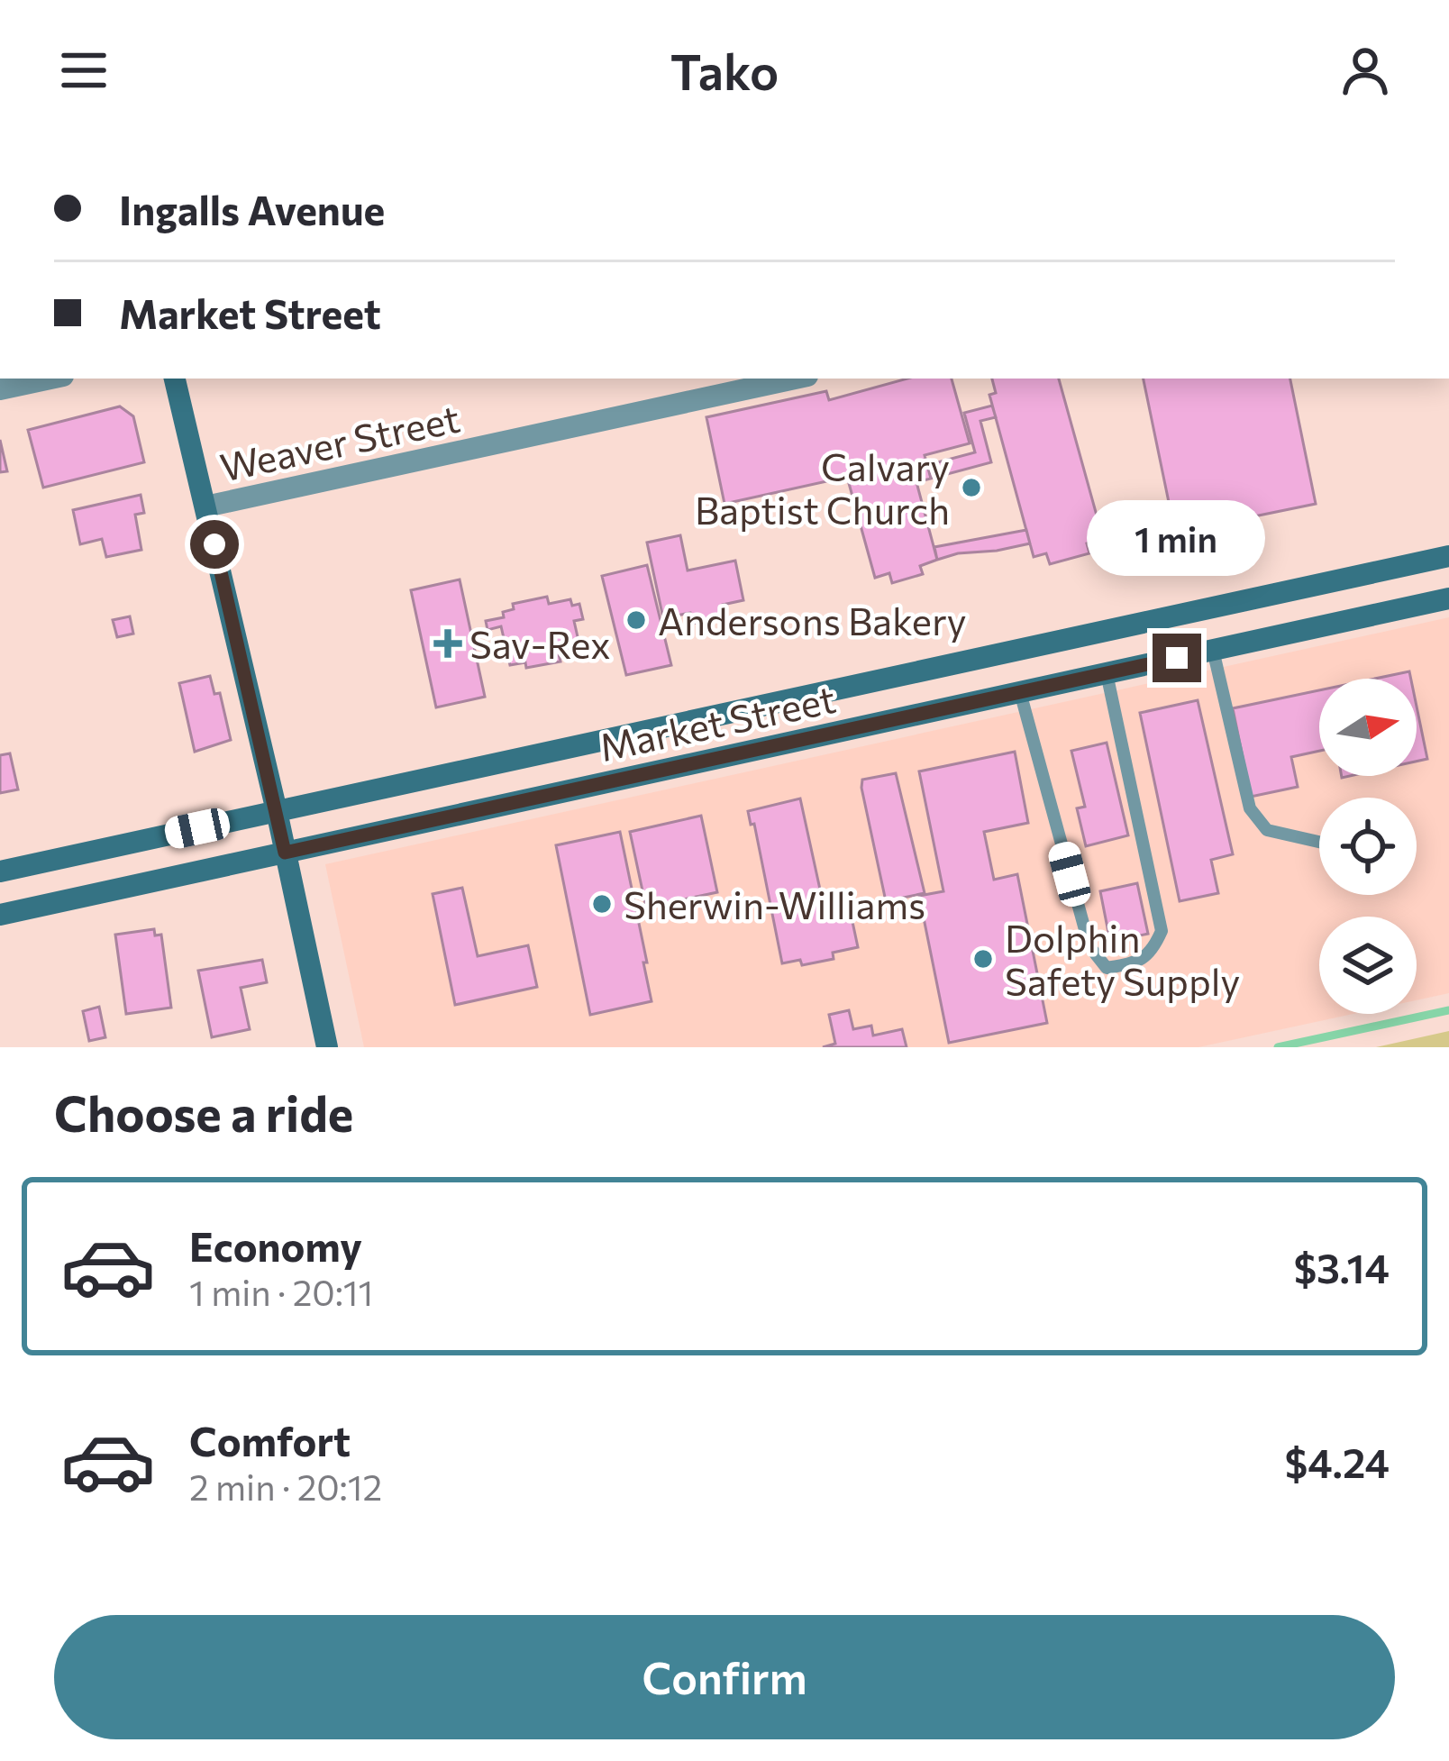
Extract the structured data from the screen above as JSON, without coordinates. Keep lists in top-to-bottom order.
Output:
{
  "streets": {
    "main road": ["Market Street"],
    "street": ["Weaver Street"]
  },
  "places": {
    "other": [
      "Calvary Baptist Church",
      "Andersons Bakery",
      "Sherwin-Williams",
      "Dolphin Safety Supply"
    ],
    "health": ["Sav-Rex"]
  },
  "north": "right",
  "page": {
    "header": "Tako",
    "banner": ["Ingalls Avenue", "Market Street"],
    "bubble": "1 min",
    "heading": "Choose a ride",
    "list": [
      {
        "name": "Economy",
        "note": "1 min · 20:11",
        "value": "$3.14"
      },
      {
        "name": "Comfort",
        "note": "2 min · 20:12",
        "value": "$4.24"
      }
    ],
    "buttons": "Confirm"
  }
}
